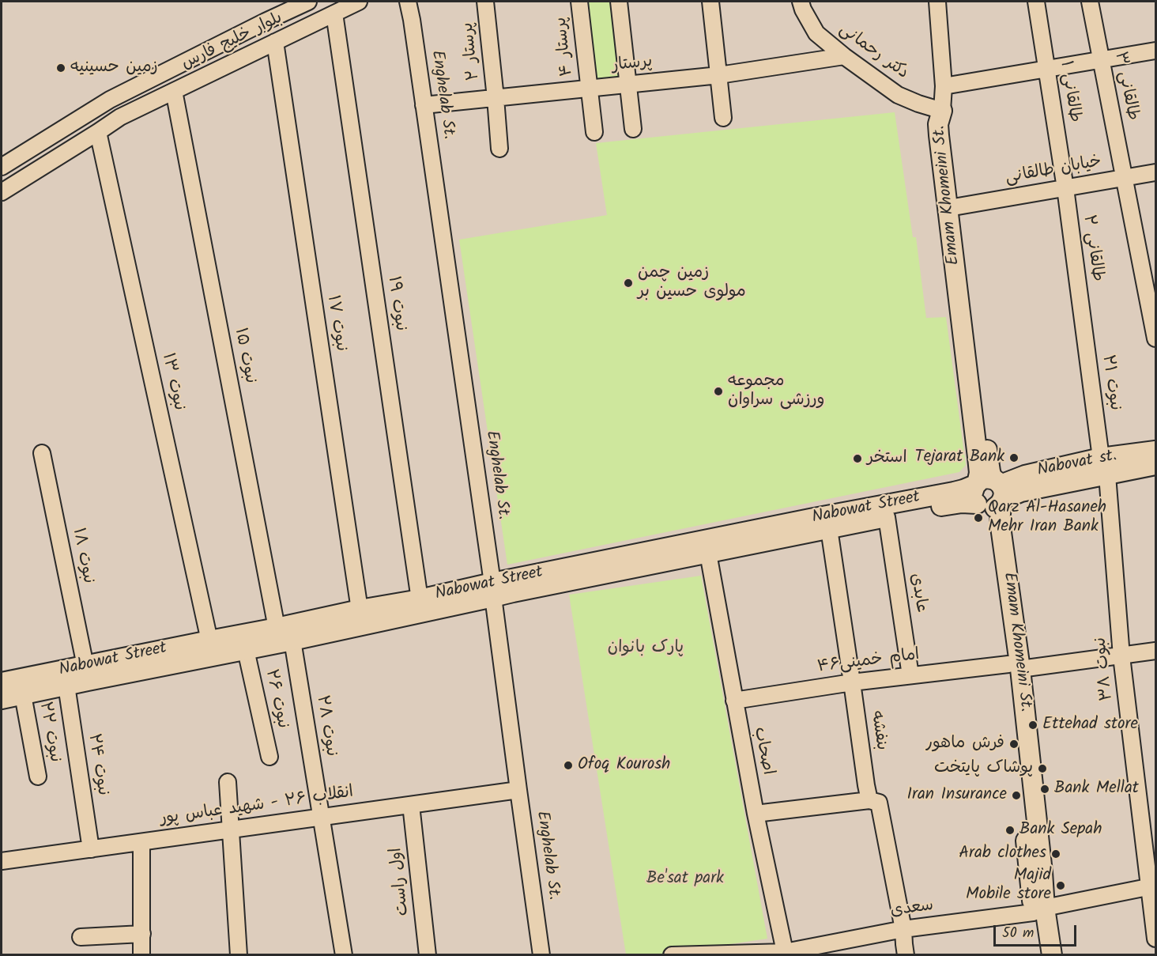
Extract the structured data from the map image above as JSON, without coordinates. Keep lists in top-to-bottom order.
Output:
{
  "streets": {
    "main road": ["Emam Khomeini St.", "Nabovat st.", "Nabowat Street"],
    "street": [
      "بلوار خلیج فارس",
      "پرستار ۴",
      "پرستار ۲",
      "دکتر رحمانی",
      "پرستار",
      "طالقانی ۳",
      "طالقانی ۱",
      "Enghelab St.",
      "خیابان طالقانی",
      "طالقانی ۲",
      "نبوت ۱۹",
      "نبوت ۱۷",
      "نبوت ۱۵",
      "نبوت ۱۳",
      "نبوت ۲۱",
      "نبوت ۱۸",
      "عابدی",
      "امام خمینی۴۶",
      "نبوت ۳۸",
      "نبوت ۲۶",
      "نبوت ۲۸",
      "بنفشه",
      "نبوت ۲۲",
      "اصحاب",
      "نبوت ۲۴",
      "انقلاب ۲۶ - شهید عباس پور",
      "اول راست",
      "سعدی"
    ]
  },
  "crossings": [
    ["بلوار خلیج فارس", "نبوت ۱۹"],
    ["بلوار خلیج فارس", "نبوت ۱۷"],
    ["بلوار خلیج فارس", "نبوت ۱۵"],
    ["بلوار خلیج فارس", "نبوت ۱۳"],
    ["پرستار ۴", "پرستار"],
    ["پرستار ۲", "پرستار"],
    ["دکتر رحمانی", "پرستار"],
    ["دکتر رحمانی", "Emam Khomeini St."],
    ["پرستار", "Enghelab St."],
    ["طالقانی ۳", "خیابان طالقانی"],
    ["طالقانی ۱", "خیابان طالقانی"],
    ["طالقانی ۱", "طالقانی ۲"],
    ["Enghelab St.", "Nabowat Street"],
    ["Enghelab St.", "انقلاب ۲۶ - شهید عباس پور"],
    ["خیابان طالقانی", "Emam Khomeini St."],
    ["خیابان طالقانی", "طالقانی ۲"],
    ["Emam Khomeini St.", "Nabovat st."],
    ["Emam Khomeini St.", "Nabowat Street"],
    ["Emam Khomeini St.", "امام خمینی۴۶"],
    ["Emam Khomeini St.", "سعدی"],
    ["طالقانی ۲", "نبوت ۲۱"],
    ["نبوت ۱۹", "Nabowat Street"],
    ["نبوت ۱۷", "Nabowat Street"],
    ["نبوت ۱۵", "Nabowat Street"],
    ["نبوت ۱۵", "نبوت ۲۸"],
    ["نبوت ۱۳", "Nabowat Street"],
    ["نبوت ۲۱", "Nabovat st."],
    ["نبوت ۲۱", "نبوت ۳۸"],
    ["Nabovat st.", "Nabowat Street"],
    ["Nabovat st.", "نبوت ۳۸"],
    ["Nabowat Street", "نبوت ۱۸"],
    ["Nabowat Street", "عابدی"],
    ["Nabowat Street", "نبوت ۲۶"],
    ["Nabowat Street", "نبوت ۲۸"],
    ["Nabowat Street", "بنفشه"],
    ["Nabowat Street", "نبوت ۲۲"],
    ["Nabowat Street", "اصحاب"],
    ["Nabowat Street", "نبوت ۲۴"],
    ["عابدی", "امام خمینی۴۶"],
    ["امام خمینی۴۶", "نبوت ۳۸"],
    ["امام خمینی۴۶", "بنفشه"],
    ["امام خمینی۴۶", "اصحاب"],
    ["نبوت ۳۸", "سعدی"],
    ["نبوت ۲۸", "انقلاب ۲۶ - شهید عباس پور"],
    ["بنفشه", "سعدی"],
    ["اصحاب", "سعدی"],
    ["نبوت ۲۴", "انقلاب ۲۶ - شهید عباس پور"],
    ["انقلاب ۲۶ - شهید عباس پور", "اول راست"]
  ],
  "parks": ["پارک بانوان", "Be'sat park"],
  "places": [
    "زمین حسینیه",
    "زمین چمن مولوی حسین بر",
    "مجموعه ورزشی سراوان",
    "Tejarat Bank",
    "استخر",
    "Qarz Al-Hasaneh Mehr Iran Bank",
    "Ettehad store",
    "فرش ماهور",
    "Ofoq Kourosh",
    "پوشاک پایتخت",
    "Bank Mellat",
    "Iran Insurance",
    "Bank Sepah",
    "Arab clothes",
    "Majid Mobile store"
  ],
  "scale_bar": "50 m"
}
